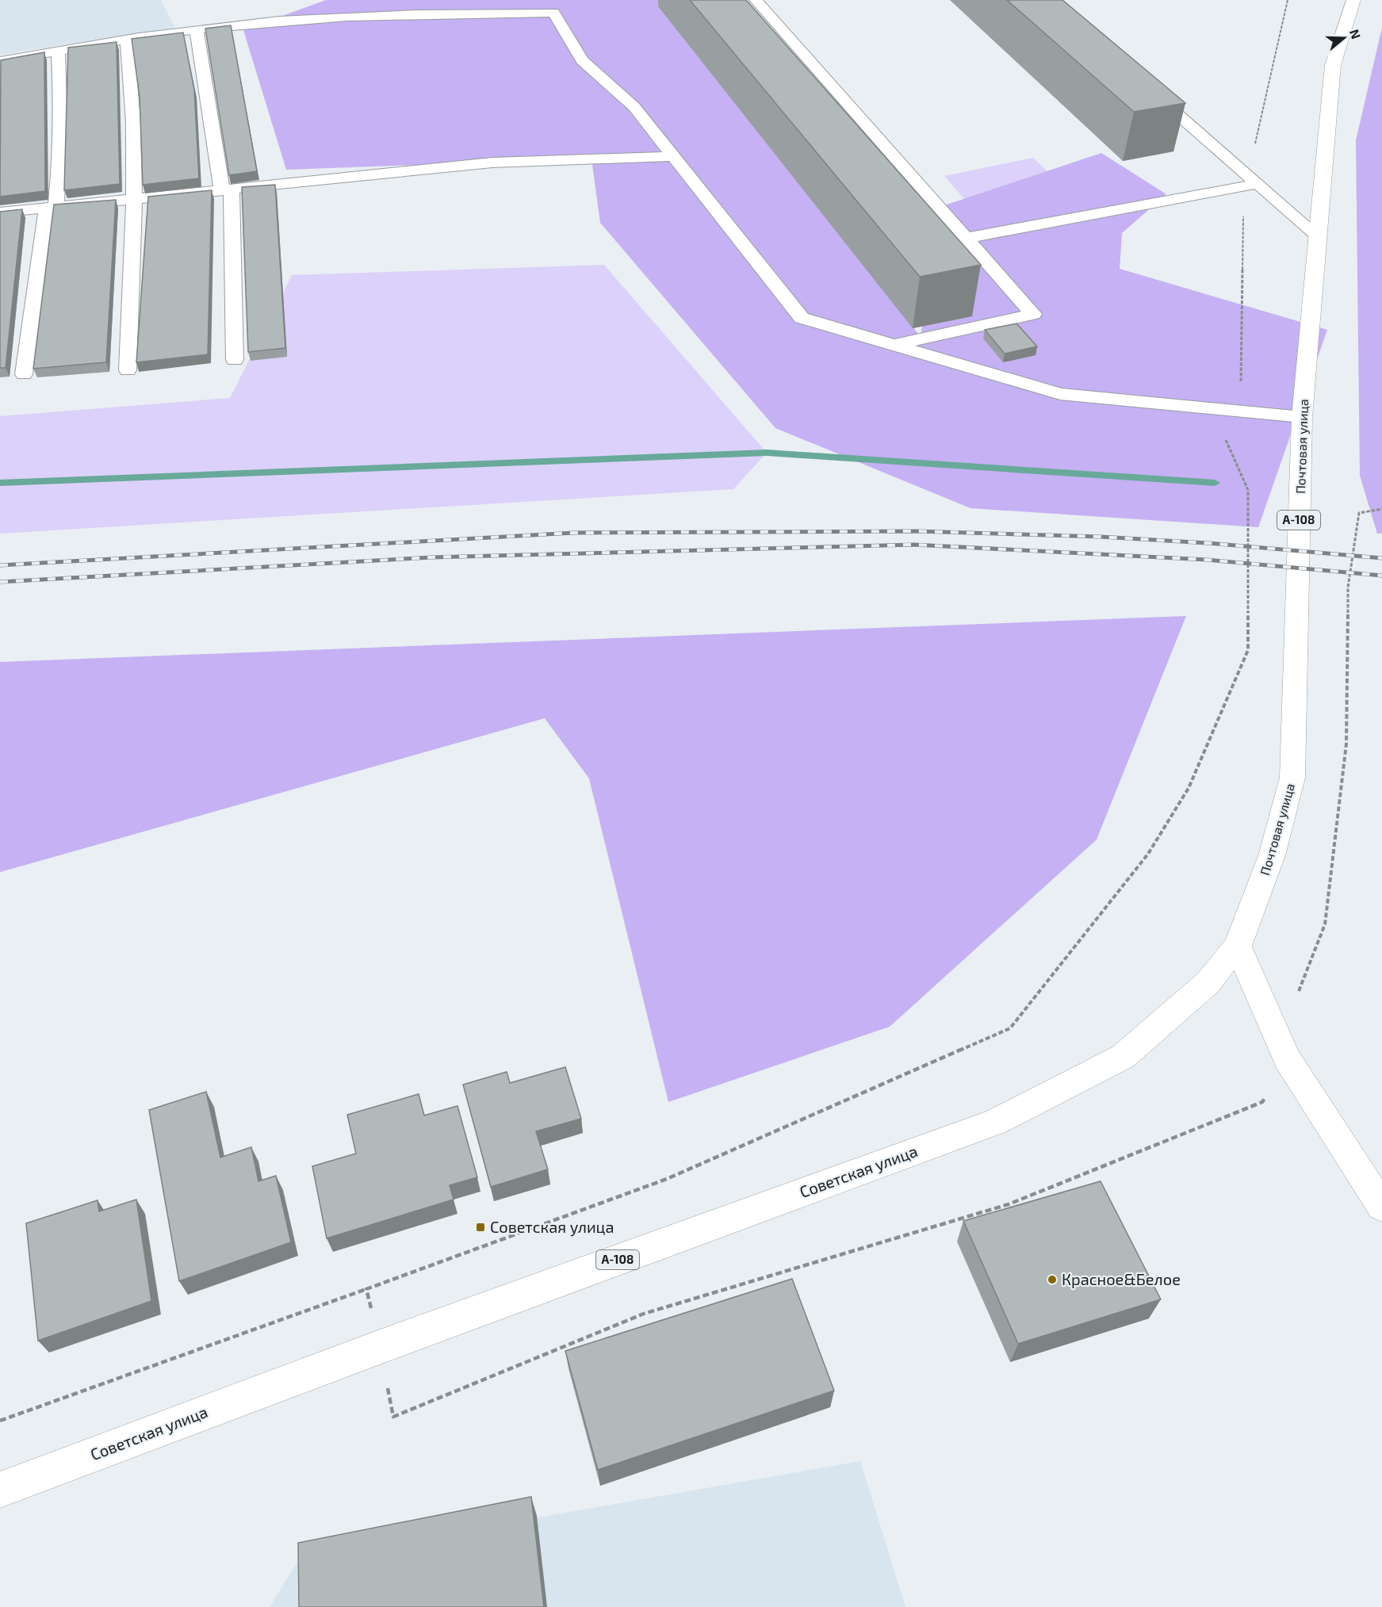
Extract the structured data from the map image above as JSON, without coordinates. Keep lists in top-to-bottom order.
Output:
{
  "streets": {
    "main road": ["Почтовая улица", "А-108", "Советская улица"]
  },
  "crossings": [
    ["Почтовая улица", "Советская улица"]
  ],
  "places": {
    "transit": ["Советская улица"],
    "other": ["Красное&Белое"]
  },
  "north": "right"
}
